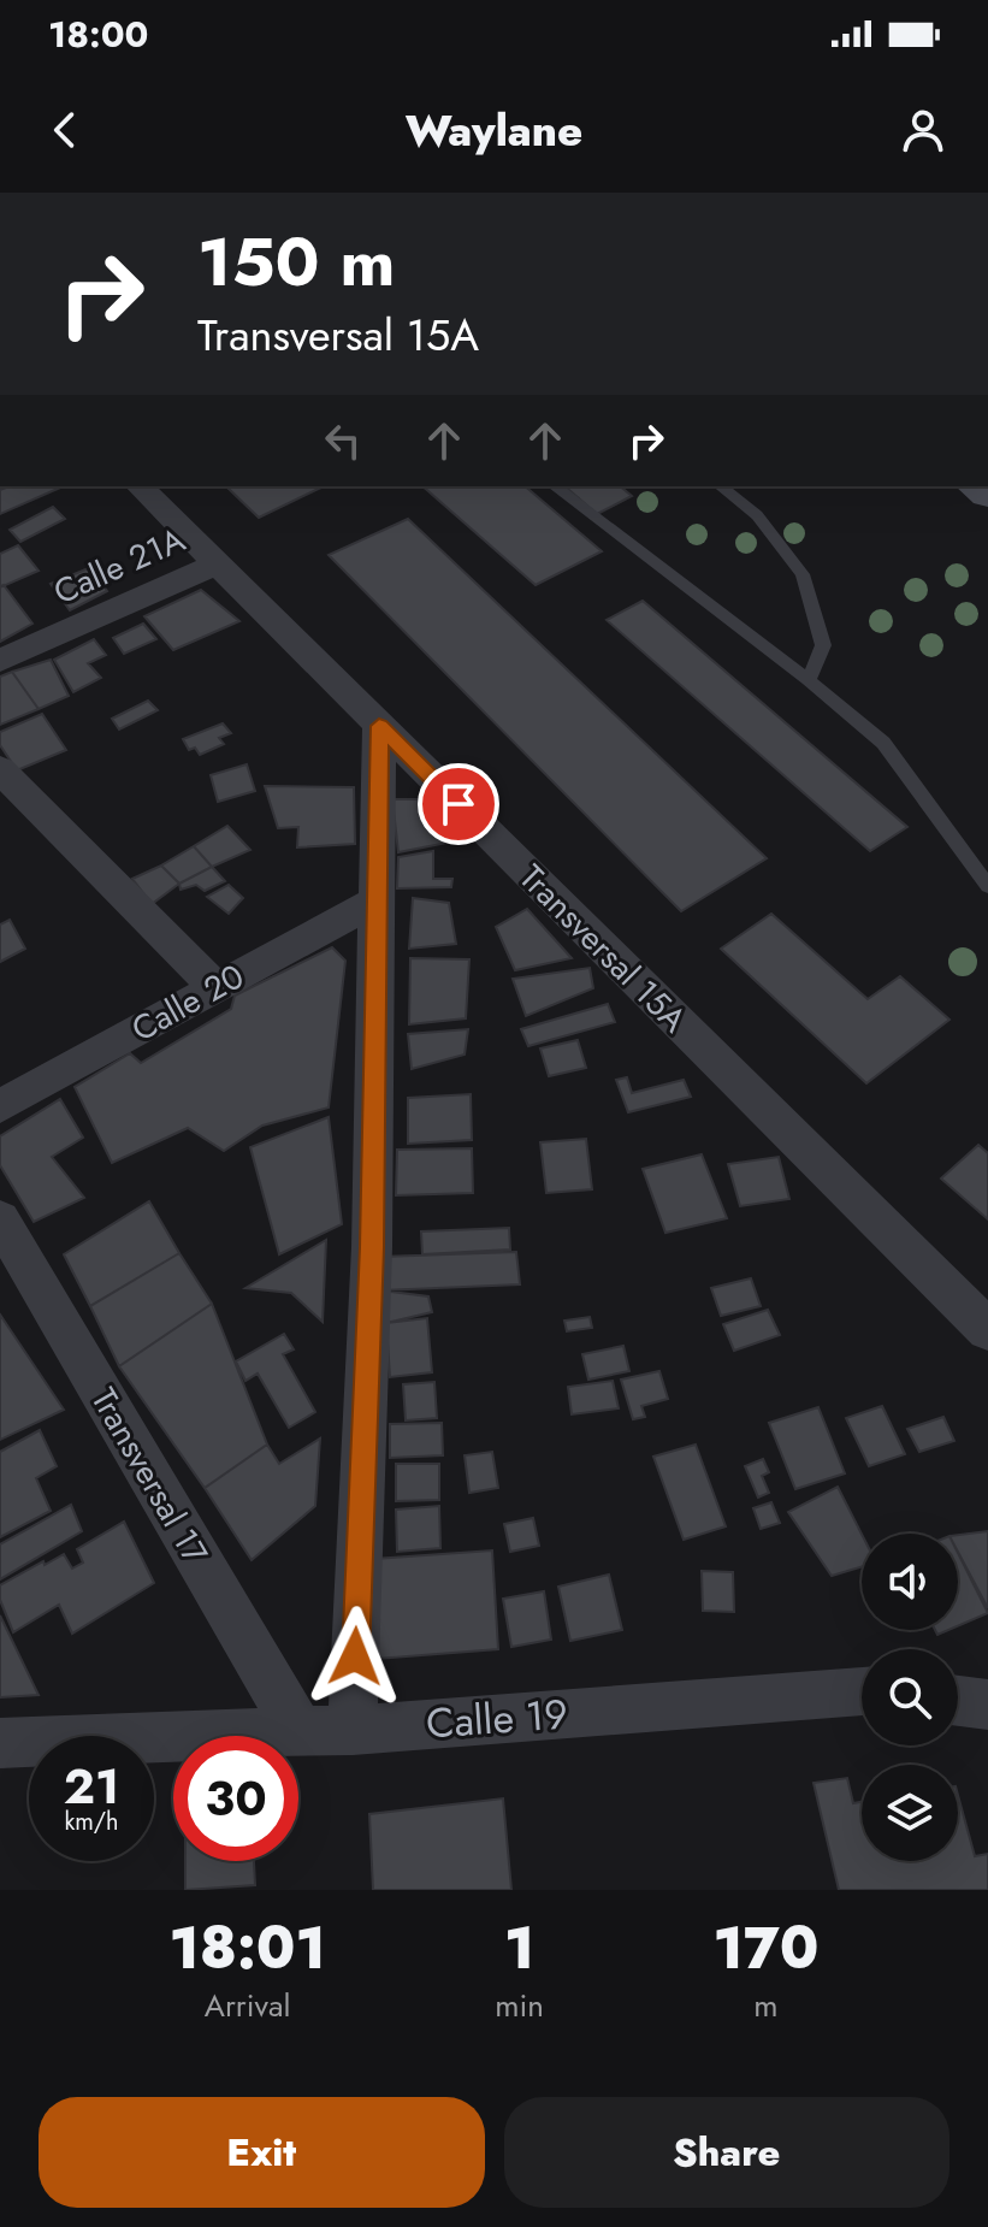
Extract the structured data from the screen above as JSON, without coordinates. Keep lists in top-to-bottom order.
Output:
{
  "streets": {
    "street": [
      "Calle 21A",
      "Transversal 15A",
      "Calle 20",
      "Transversal 17",
      "Calle 19"
    ]
  },
  "crossings": [
    ["Calle 21A", "Transversal 15A"],
    ["Transversal 17", "Calle 19"]
  ],
  "page": {
    "status": "18:00",
    "header": "Waylane",
    "turn": ["150 m", "Transversal 15A"],
    "speed": "21 km/h",
    "limit": "30",
    "eta": [
      "18:01",
      "Arrival",
      "1",
      "min",
      "170",
      "m"
    ],
    "buttons": ["Exit", "Share"]
  }
}
